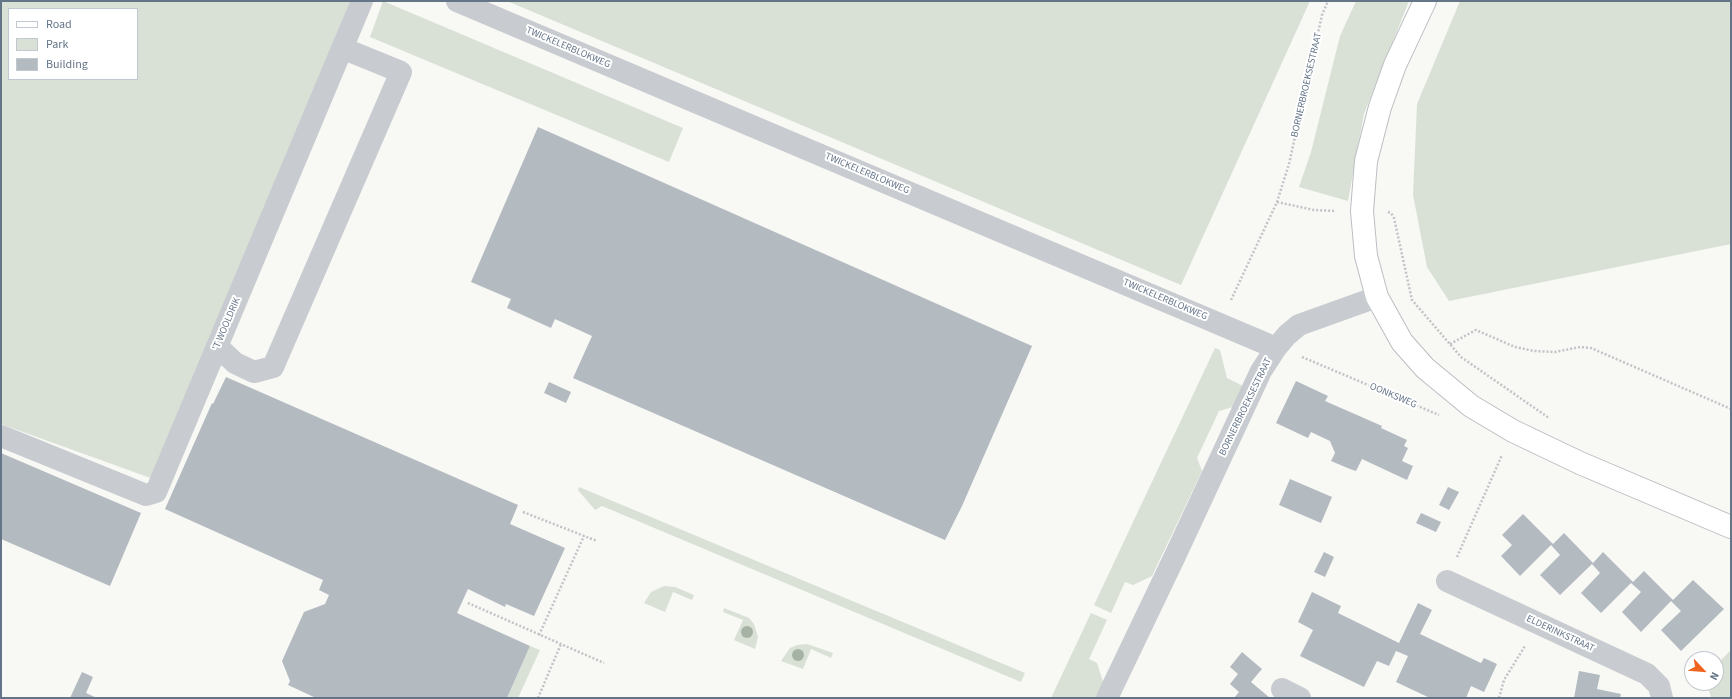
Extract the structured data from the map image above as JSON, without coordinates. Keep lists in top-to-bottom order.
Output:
{
  "streets": {
    "street": [
      "TWICKELERBLOKWEG",
      "BORNERBROEKSESTRAAT",
      "'T WOOLDRIK",
      "ELDERINKSTRAAT"
    ],
    "path": ["OONKSWEG"]
  },
  "crossings": [
    ["TWICKELERBLOKWEG", "BORNERBROEKSESTRAAT"],
    ["TWICKELERBLOKWEG", "OONKSWEG"],
    ["BORNERBROEKSESTRAAT", "OONKSWEG"]
  ],
  "legend": ["Road", "Park", "Building"],
  "north": "bottom right"
}
